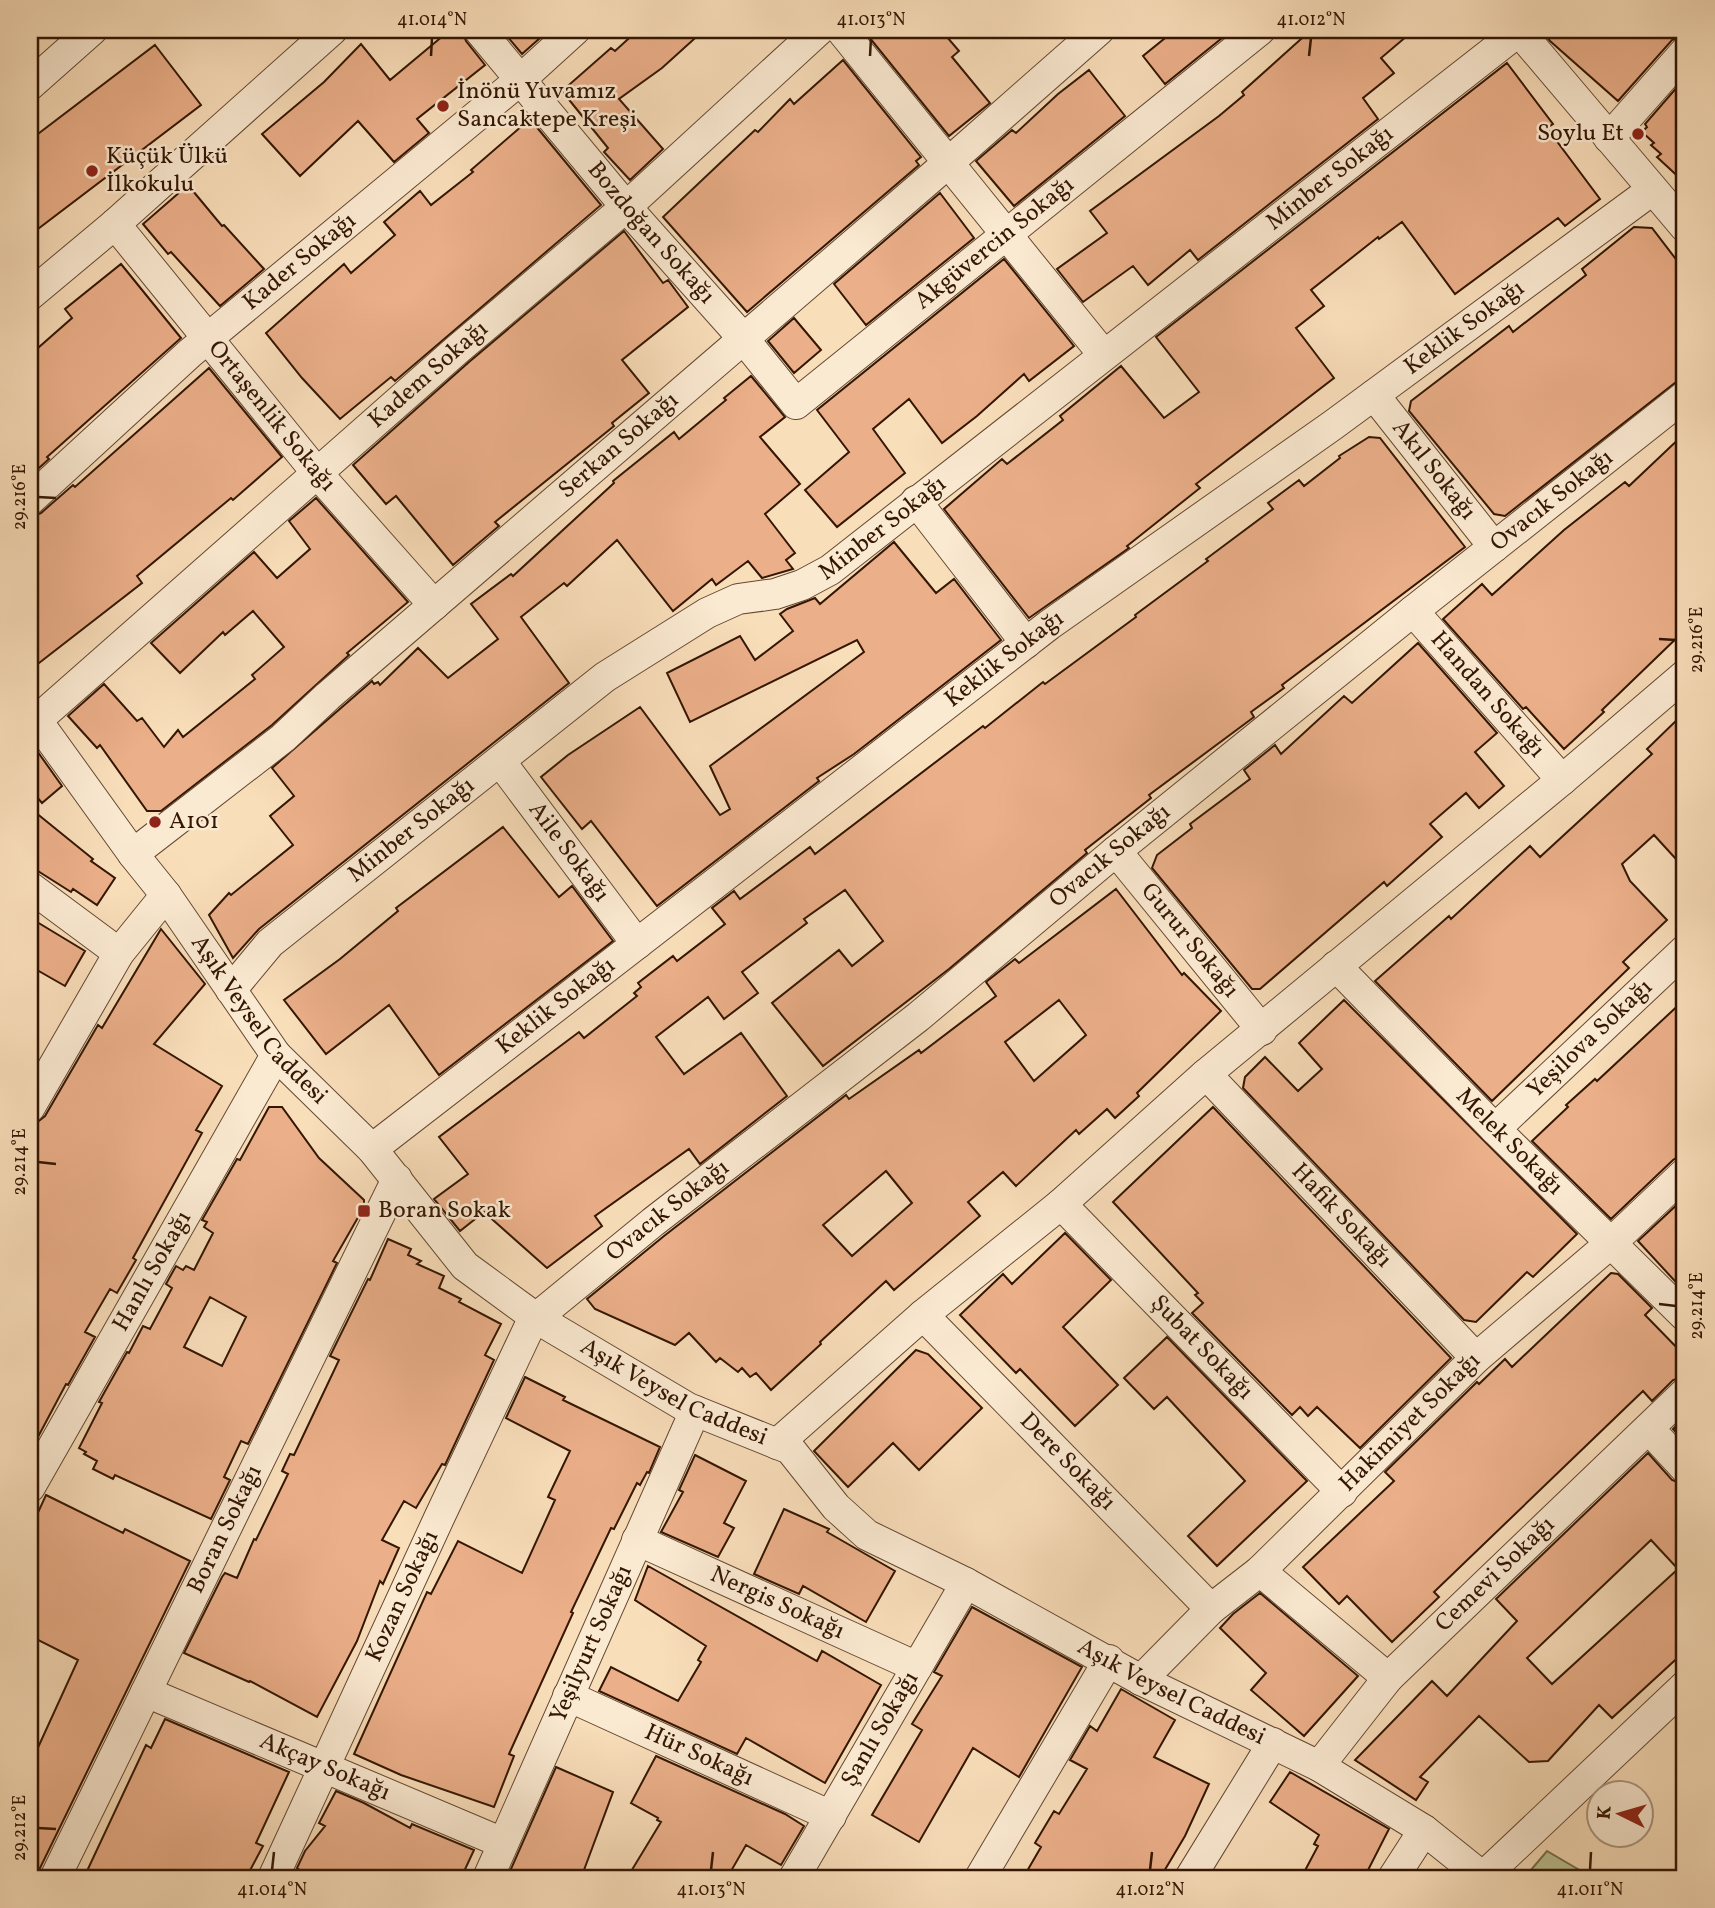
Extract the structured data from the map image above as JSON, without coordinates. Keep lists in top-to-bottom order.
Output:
{
  "streets": {
    "street": [
      "Minber Sokağı",
      "Bozdoğan Sokağı",
      "Akgüvercin Sokağı",
      "Kader Sokağı",
      "Keklik Sokağı",
      "Kadem Sokağı",
      "Ortaşenlik Sokağı",
      "Serkan Sokağı",
      "Akıl Sokağı",
      "Ovacık Sokağı",
      "Handan Sokağı",
      "Aile Sokağı",
      "Gurur Sokağı",
      "Aşık Veysel Caddesi",
      "Yeşilova Sokağı",
      "Melek Sokağı",
      "Hafik Sokağı",
      "Hanlı Sokağı",
      "Şubat Sokağı",
      "Hakimiyet Sokağı",
      "Dere Sokağı",
      "Boran Sokağı",
      "Cemevi Sokağı",
      "Kozan Sokağı",
      "Nergis Sokağı",
      "Yeşilyurt Sokağı",
      "Şanlı Sokağı",
      "Hür Sokağı",
      "Akçay Sokağı"
    ]
  },
  "crossings": [
    ["Minber Sokağı", "Aile Sokağı"],
    ["Minber Sokağı", "Aşık Veysel Caddesi"],
    ["Bozdoğan Sokağı", "Akgüvercin Sokağı"],
    ["Bozdoğan Sokağı", "Kader Sokağı"],
    ["Bozdoğan Sokağı", "Kadem Sokağı"],
    ["Bozdoğan Sokağı", "Serkan Sokağı"],
    ["Akgüvercin Sokağı", "Serkan Sokağı"],
    ["Kader Sokağı", "Ortaşenlik Sokağı"],
    ["Keklik Sokağı", "Akıl Sokağı"],
    ["Keklik Sokağı", "Aile Sokağı"],
    ["Keklik Sokağı", "Aşık Veysel Caddesi"],
    ["Kadem Sokağı", "Ortaşenlik Sokağı"],
    ["Kadem Sokağı", "Aşık Veysel Caddesi"],
    ["Ortaşenlik Sokağı", "Serkan Sokağı"],
    ["Serkan Sokağı", "Aşık Veysel Caddesi"],
    ["Akıl Sokağı", "Ovacık Sokağı"],
    ["Ovacık Sokağı", "Handan Sokağı"],
    ["Ovacık Sokağı", "Gurur Sokağı"],
    ["Ovacık Sokağı", "Aşık Veysel Caddesi"],
    ["Ovacık Sokağı", "Kozan Sokağı"],
    ["Aşık Veysel Caddesi", "Hanlı Sokağı"],
    ["Aşık Veysel Caddesi", "Hakimiyet Sokağı"],
    ["Aşık Veysel Caddesi", "Boran Sokağı"],
    ["Aşık Veysel Caddesi", "Cemevi Sokağı"],
    ["Aşık Veysel Caddesi", "Kozan Sokağı"],
    ["Aşık Veysel Caddesi", "Yeşilyurt Sokağı"],
    ["Aşık Veysel Caddesi", "Şanlı Sokağı"],
    ["Yeşilova Sokağı", "Melek Sokağı"],
    ["Melek Sokağı", "Hakimiyet Sokağı"],
    ["Hafik Sokağı", "Hakimiyet Sokağı"],
    ["Şubat Sokağı", "Hakimiyet Sokağı"],
    ["Hakimiyet Sokağı", "Dere Sokağı"],
    ["Boran Sokağı", "Akçay Sokağı"],
    ["Kozan Sokağı", "Akçay Sokağı"],
    ["Nergis Sokağı", "Yeşilyurt Sokağı"],
    ["Nergis Sokağı", "Şanlı Sokağı"],
    ["Yeşilyurt Sokağı", "Hür Sokağı"],
    ["Yeşilyurt Sokağı", "Akçay Sokağı"],
    ["Şanlı Sokağı", "Hür Sokağı"]
  ],
  "places": {
    "other": [
      "İnönü Yuvamız Sancaktepe Kreşi",
      "Soylu Et",
      "Küçük Ülkü İlkokulu",
      "A101"
    ],
    "transit": ["Boran Sokak"]
  },
  "north": "left",
  "coordinates": [
    "41.014°N",
    "41.013°N",
    "41.012°N",
    "29.216°E",
    "29.214°E",
    "29.212°E",
    "41.011°N"
  ]
}
